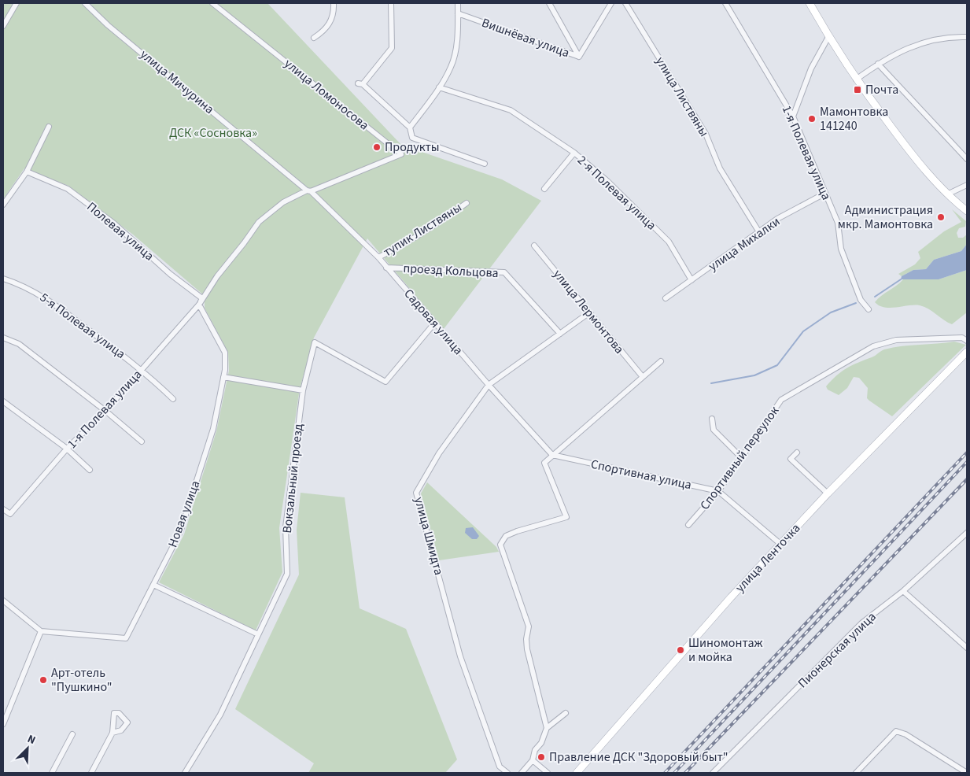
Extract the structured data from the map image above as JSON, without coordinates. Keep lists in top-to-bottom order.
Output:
{
  "streets": {
    "main road": ["улица Ленточка"],
    "street": [
      "Вишнёвая улица",
      "улица Мичурина",
      "улица Ломоносова",
      "улица Листвяны",
      "1-я Полевая улица",
      "2-я Полевая улица",
      "тупик Листвяны",
      "Полевая улица",
      "улица Михалки",
      "проезд Кольцова",
      "улица Лермонтова",
      "Садовая улица",
      "5-я Полевая улица",
      "Спортивный переулок",
      "Спортивная улица",
      "Вокзальный проезд",
      "Новая улица",
      "улица Шмидта",
      "Пионерская улица"
    ]
  },
  "crossings": [
    ["улица Мичурина", "улица Ломоносова"],
    ["улица Мичурина", "1-я Полевая улица"],
    ["улица Мичурина", "Садовая улица"],
    ["улица Ломоносова", "1-я Полевая улица"],
    ["улица Ломоносова", "Садовая улица"],
    ["улица Листвяны", "улица Михалки"],
    ["1-я Полевая улица", "Полевая улица"],
    ["1-я Полевая улица", "улица Михалки"],
    ["1-я Полевая улица", "Садовая улица"],
    ["1-я Полевая улица", "5-я Полевая улица"],
    ["1-я Полевая улица", "Новая улица"],
    ["2-я Полевая улица", "улица Михалки"],
    ["тупик Листвяны", "Садовая улица"],
    ["Полевая улица", "Новая улица"],
    ["проезд Кольцова", "Садовая улица"],
    ["проезд Кольцова", "улица Шмидта"],
    ["улица Лермонтова", "улица Шмидта"],
    ["Садовая улица", "Спортивная улица"],
    ["Садовая улица", "Вокзальный проезд"],
    ["Садовая улица", "улица Шмидта"],
    ["Спортивный переулок", "Спортивная улица"],
    ["Спортивная улица", "улица Ленточка"]
  ],
  "parks": ["ДСК «Сосновка»"],
  "places": {
    "transit": ["Почта"],
    "other": [
      "Мамонтовка 141240",
      "Продукты",
      "Администрация мкр. Мамонтовка",
      "Шиномонтаж и мойка",
      "Арт-отель \"Пушкино\"",
      "Правление ДСК \"Здоровый быт\""
    ]
  },
  "north": "top right"
}
